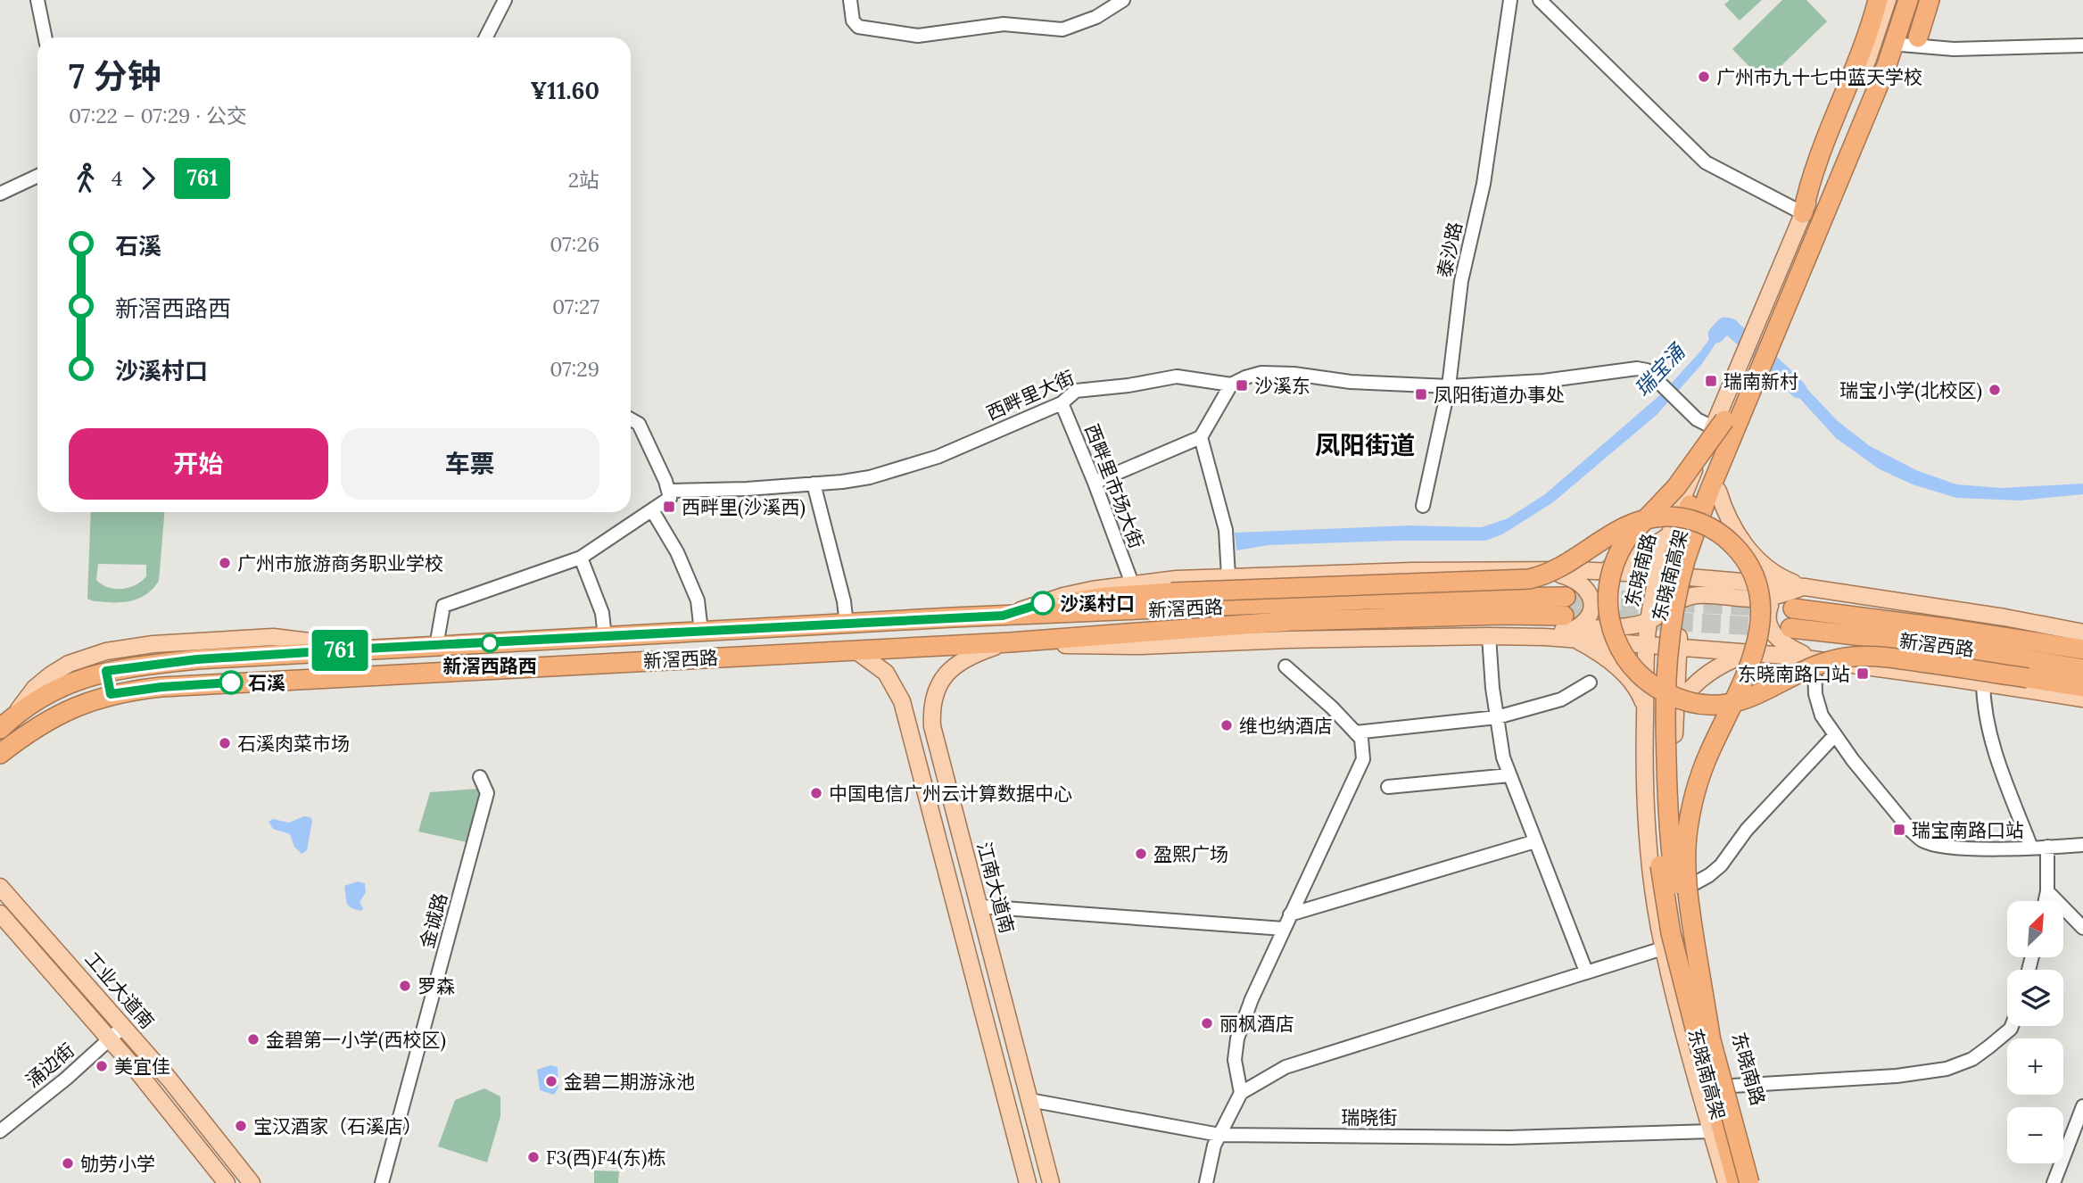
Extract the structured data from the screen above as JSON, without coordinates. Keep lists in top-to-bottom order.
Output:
{
  "streets": {
    "highway": ["东晓南高架", "新滘西路"],
    "main road": ["东晓南路", "江南大道南", "工业大道南"],
    "street": [
      "泰沙路",
      "西畔里大街",
      "西畔里市场大街",
      "金诚路",
      "涌边街",
      "瑞晓街"
    ]
  },
  "crossings": [
    ["西畔里大街", "西畔里市场大街"],
    ["东晓南路", "东晓南高架"],
    ["东晓南路", "瑞晓街"],
    ["新滘西路", "江南大道南"],
    ["江南大道南", "瑞晓街"],
    ["工业大道南", "涌边街"]
  ],
  "districts": ["凤阳街道"],
  "water": ["瑞宝涌"],
  "places": {
    "other": [
      "广州市九十七中蓝天学校",
      "瑞宝小学(北校区)",
      "广州市旅游商务职业学校",
      "沙溪村口",
      "新滘西路西",
      "石溪",
      "维也纳酒店",
      "石溪肉菜市场",
      "中国电信广州云计算数据中心",
      "盈熙广场",
      "罗森",
      "丽枫酒店",
      "金碧第一小学(西校区)",
      "美宜佳",
      "金碧二期游泳池",
      "宝汉酒家（石溪店）",
      "F3(西)F4(东)栋",
      "劬劳小学"
    ],
    "transit": [
      "瑞南新村",
      "沙溪东",
      "凤阳街道办事处",
      "西畔里(沙溪西)",
      "东晓南路口站",
      "瑞宝南路口站"
    ]
  },
  "lines": ["bus line 761"],
  "north": "top right",
  "page": {
    "on_map": "761",
    "heading": ["7 分钟", "07:22 – 07:29 · 公交", "¥11.60"],
    "legs": ["4", "761", "2站"],
    "list": [
      {
        "name": "石溪",
        "value": "07:26"
      },
      {
        "name": "新滘西路西",
        "value": "07:27"
      },
      {
        "name": "沙溪村口",
        "value": "07:29"
      }
    ],
    "buttons": ["开始", "车票"],
    "map_buttons": ["+", "−"]
  }
}
